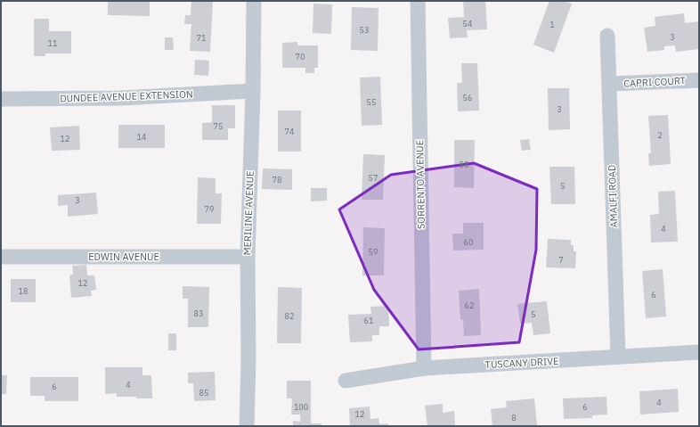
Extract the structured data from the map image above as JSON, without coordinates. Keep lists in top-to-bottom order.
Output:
{
  "streets": {
    "street": [
      "CAPRI COURT",
      "DUNDEE AVENUE EXTENSION",
      "SORRENTO AVENUE",
      "AMALFI ROAD",
      "MERILINE AVENUE",
      "EDWIN AVENUE",
      "TUSCANY DRIVE"
    ]
  },
  "crossings": [
    ["CAPRI COURT", "AMALFI ROAD"],
    ["DUNDEE AVENUE EXTENSION", "MERILINE AVENUE"],
    ["SORRENTO AVENUE", "TUSCANY DRIVE"],
    ["AMALFI ROAD", "TUSCANY DRIVE"],
    ["MERILINE AVENUE", "EDWIN AVENUE"]
  ],
  "house_numbers": [
    "54",
    "1",
    "53",
    "3",
    "71",
    "11",
    "70",
    "56",
    "55",
    "3",
    "75",
    "74",
    "2",
    "14",
    "12",
    "58",
    "57",
    "78",
    "5",
    "3",
    "79",
    "4",
    "60",
    "59",
    "7",
    "12",
    "18",
    "6",
    "62",
    "83",
    "5",
    "82",
    "61",
    "4",
    "6",
    "85",
    "4",
    "100",
    "6",
    "12",
    "8"
  ]
}
